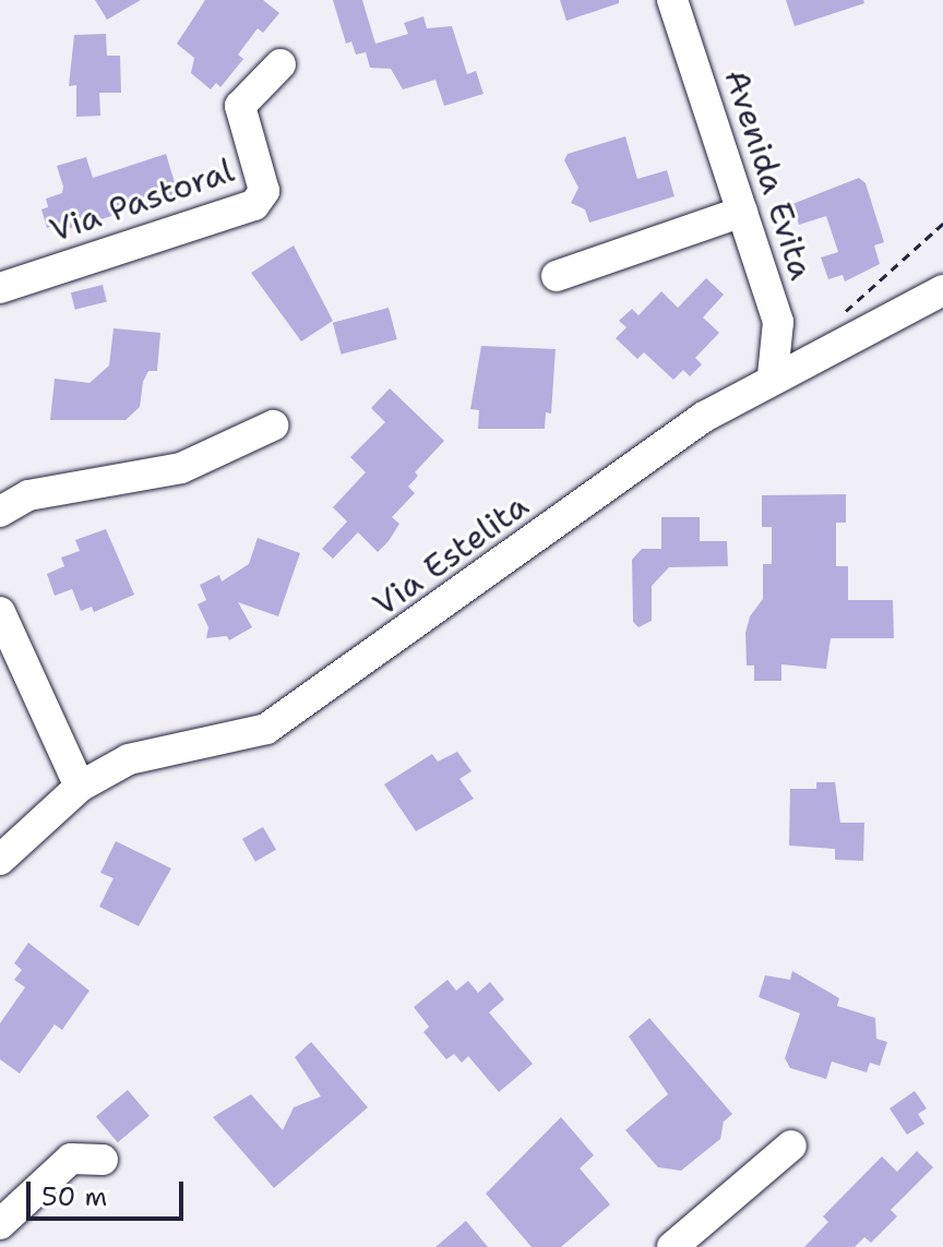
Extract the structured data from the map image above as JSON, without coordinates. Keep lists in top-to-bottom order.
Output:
{
  "streets": {
    "street": ["Avenida Evita", "Via Pastoral", "Via Estelita"]
  },
  "crossings": [
    ["Avenida Evita", "Via Estelita"]
  ],
  "scale_bar": "50 m"
}
